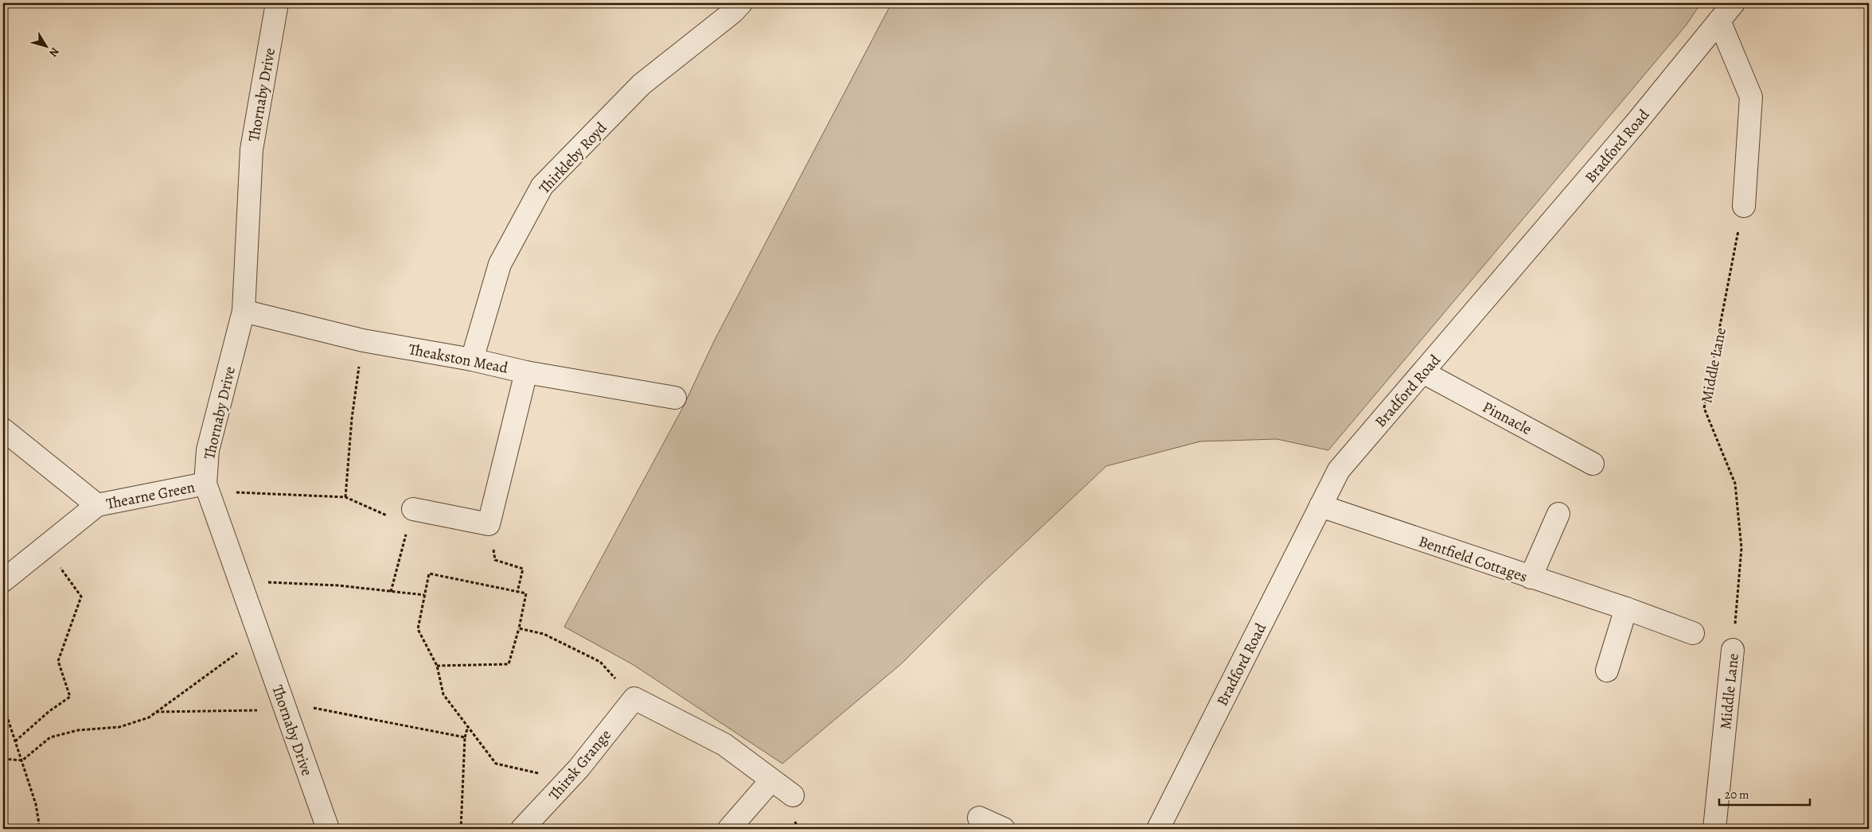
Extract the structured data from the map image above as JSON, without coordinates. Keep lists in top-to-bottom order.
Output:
{
  "streets": {
    "street": [
      "Thornaby Drive",
      "Bradford Road",
      "Thirkleby Royd",
      "Theakston Mead",
      "Middle Lane",
      "Pinnacle",
      "Thearne Green",
      "Bentfield Cottages",
      "Thirsk Grange"
    ]
  },
  "crossings": [
    ["Thornaby Drive", "Theakston Mead"],
    ["Thornaby Drive", "Thearne Green"],
    ["Bradford Road", "Pinnacle"],
    ["Bradford Road", "Bentfield Cottages"],
    ["Thirkleby Royd", "Theakston Mead"]
  ],
  "scale_bar": "20 m",
  "north": "bottom right"
}
